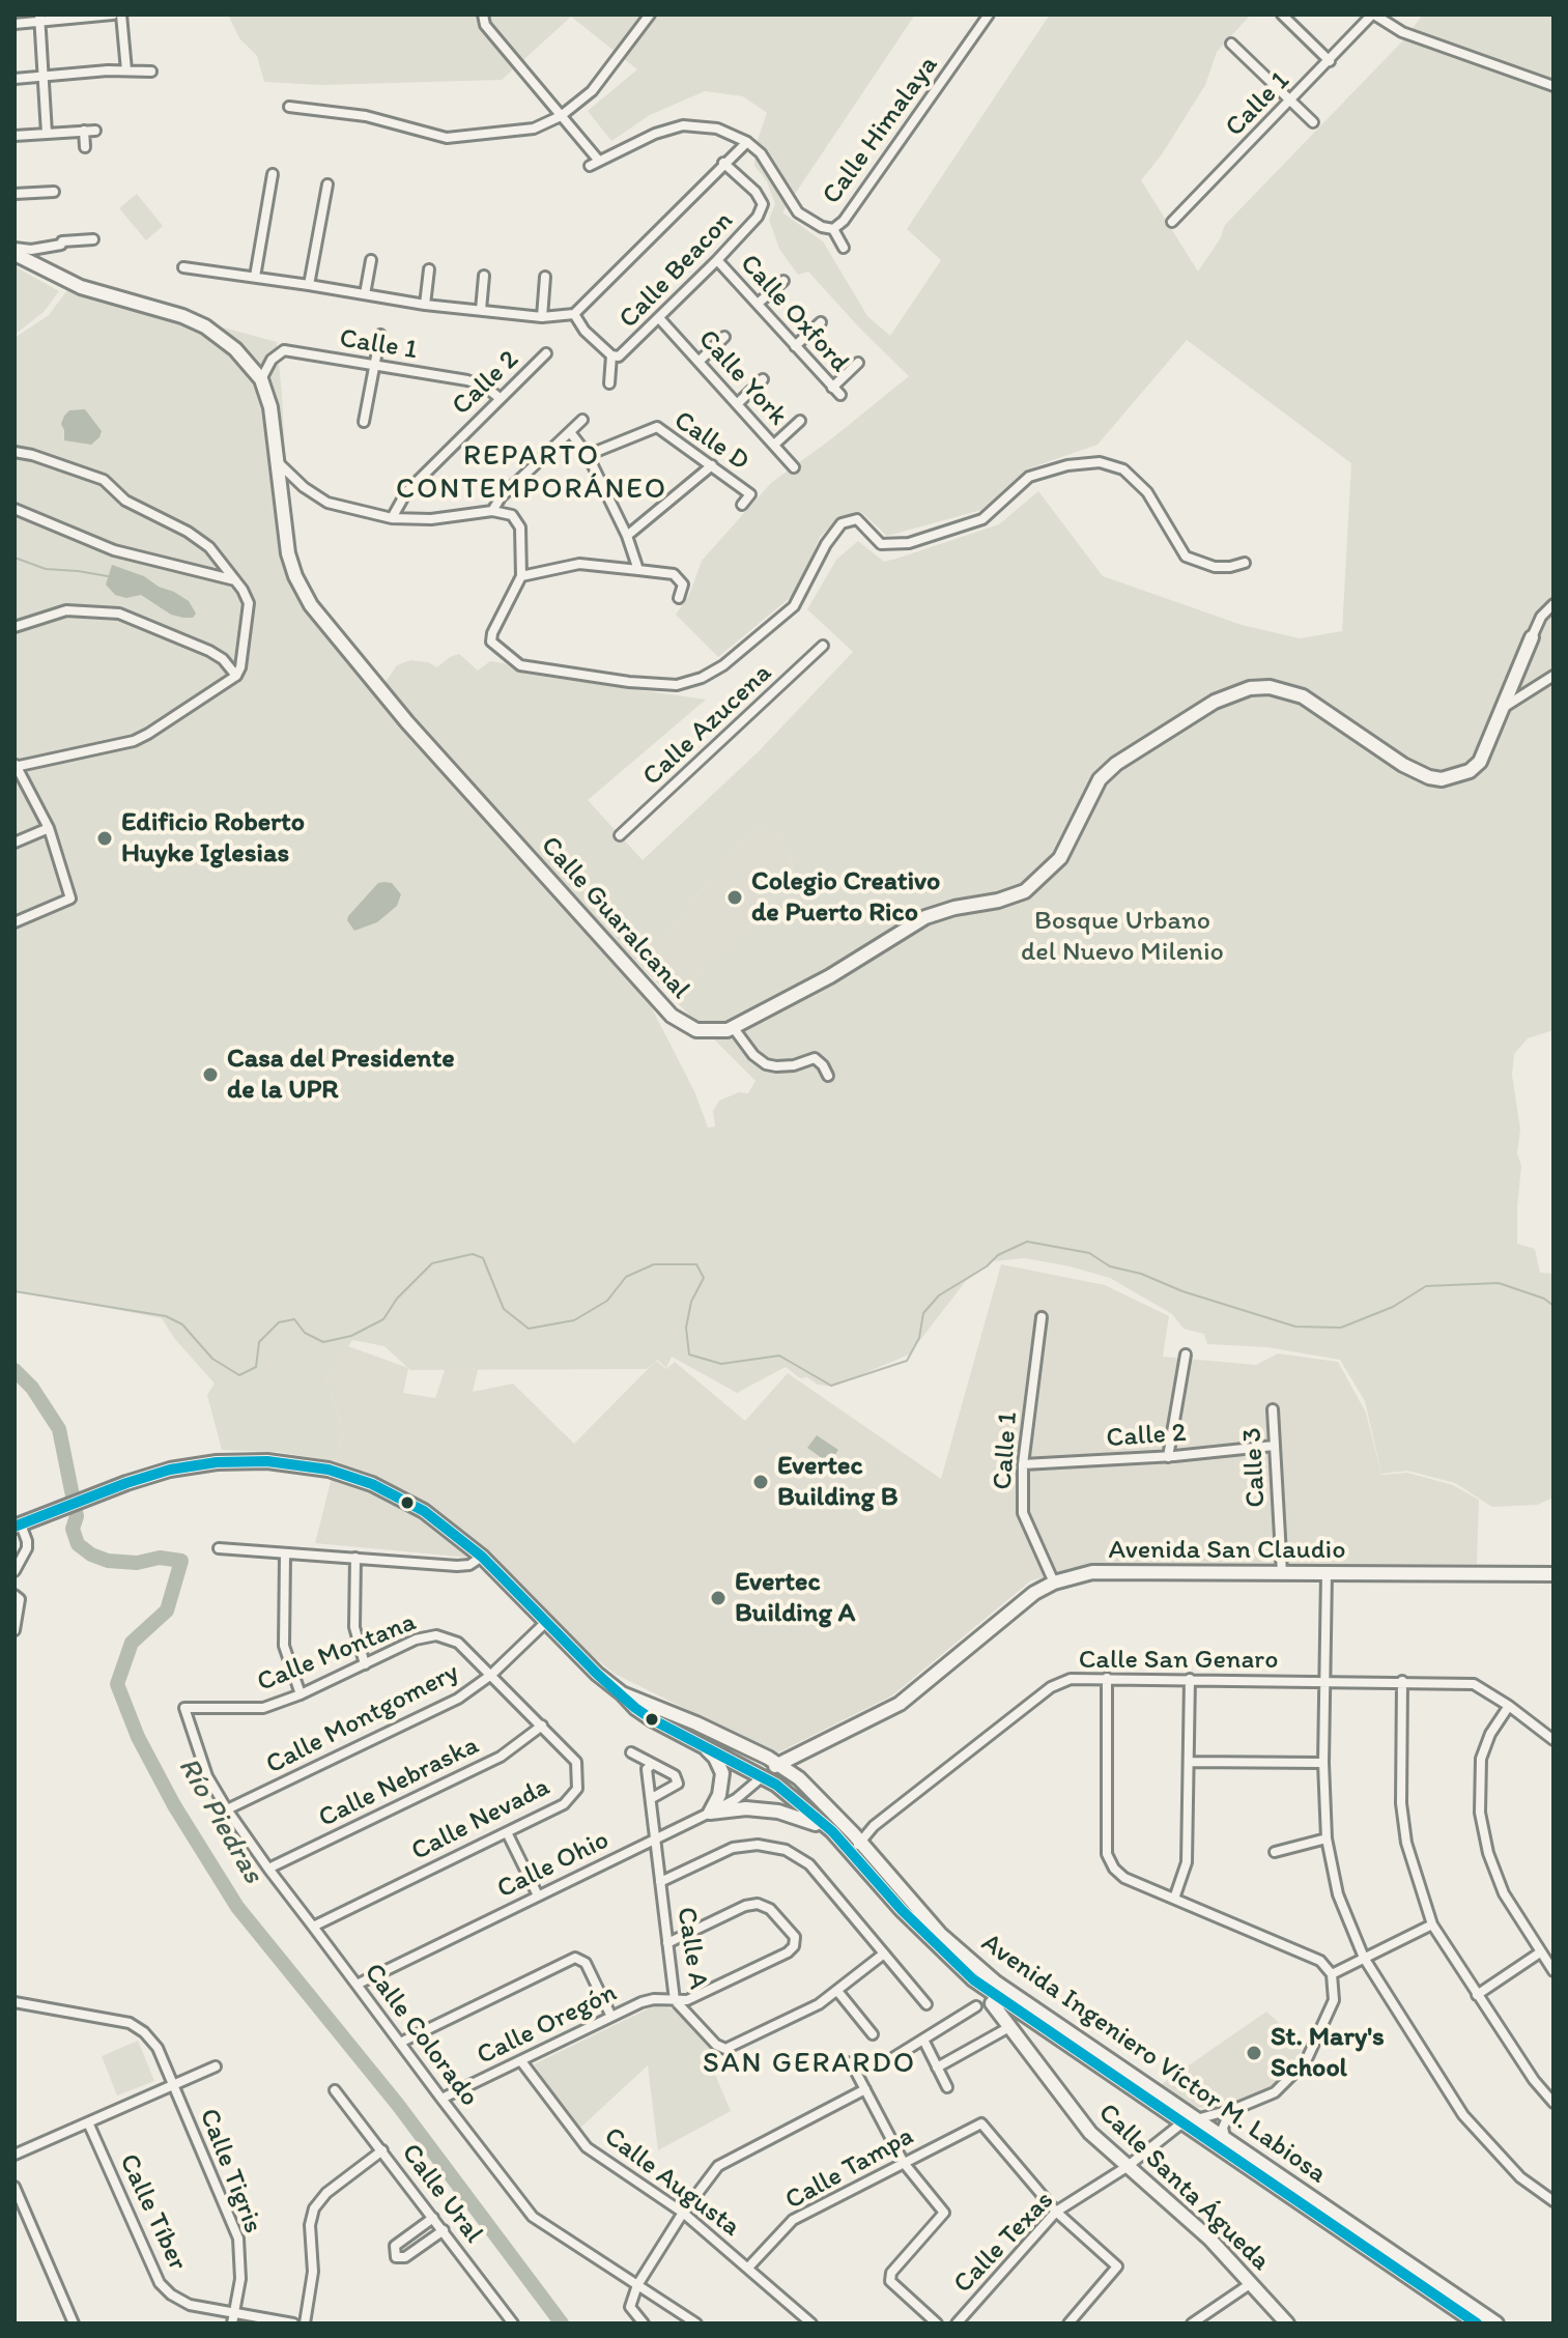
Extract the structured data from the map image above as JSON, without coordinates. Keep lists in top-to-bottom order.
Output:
{
  "streets": {
    "street": [
      "Calle 1",
      "Calle Himalaya",
      "Calle Beacon",
      "Calle Oxford",
      "Calle York",
      "Calle 2",
      "Calle D",
      "Calle Azucena",
      "Calle Guaralcanal",
      "Calle 3",
      "Avenida San Claudio",
      "Calle Montana",
      "Calle San Genaro",
      "Calle Montgomery",
      "Calle Nebraska",
      "Calle Nevada",
      "Calle Ohio",
      "Calle A",
      "Calle Oregón",
      "Calle Colorado",
      "Avenida Ingeniero Víctor M. Labiosa",
      "Calle Tampa",
      "Calle Tigris",
      "Calle Augusta",
      "Calle Santa Águeda",
      "Calle Ural",
      "Calle Tíber",
      "Calle Texas"
    ]
  },
  "crossings": [
    ["Calle 1", "Calle 2"],
    ["Calle 1", "Calle Guaralcanal"],
    ["Calle 1", "Avenida San Claudio"],
    ["Calle Beacon", "Calle Oxford"],
    ["Calle Beacon", "Calle York"],
    ["Calle 2", "Calle 3"],
    ["Calle 3", "Avenida San Claudio"],
    ["Avenida San Claudio", "Calle Ohio"],
    ["Avenida San Claudio", "Avenida Ingeniero Víctor M. Labiosa"],
    ["Calle Montana", "Calle Montgomery"],
    ["Calle Montana", "Calle Nevada"],
    ["Calle Montana", "Calle Colorado"],
    ["Calle San Genaro", "Avenida Ingeniero Víctor M. Labiosa"],
    ["Calle Montgomery", "Calle Nevada"],
    ["Calle Montgomery", "Calle Colorado"],
    ["Calle Montgomery", "Avenida Ingeniero Víctor M. Labiosa"],
    ["Calle Nebraska", "Calle Nevada"],
    ["Calle Nebraska", "Calle Colorado"],
    ["Calle Nevada", "Calle Colorado"],
    ["Calle Ohio", "Calle A"],
    ["Calle Ohio", "Calle Colorado"],
    ["Calle Ohio", "Avenida Ingeniero Víctor M. Labiosa"],
    ["Calle A", "Calle Oregón"],
    ["Calle Oregón", "Calle Colorado"],
    ["Calle Oregón", "Calle Augusta"],
    ["Avenida Ingeniero Víctor M. Labiosa", "Calle Texas"],
    ["Calle Tampa", "Calle Augusta"],
    ["Calle Tampa", "Calle Texas"],
    ["Calle Tigris", "Calle Tíber"],
    ["Calle Santa Águeda", "Calle Texas"]
  ],
  "districts": ["REPARTO CONTEMPORÁNEO", "SAN GERARDO"],
  "water": ["Río Piedras"],
  "parks": ["Bosque Urbano del Nuevo Milenio"],
  "places": [
    "Edificio Roberto Huyke Iglesias",
    "Colegio Creativo de Puerto Rico",
    "Casa del Presidente de la UPR",
    "Evertec Building B",
    "Evertec Building A",
    "St. Mary's School"
  ]
}
